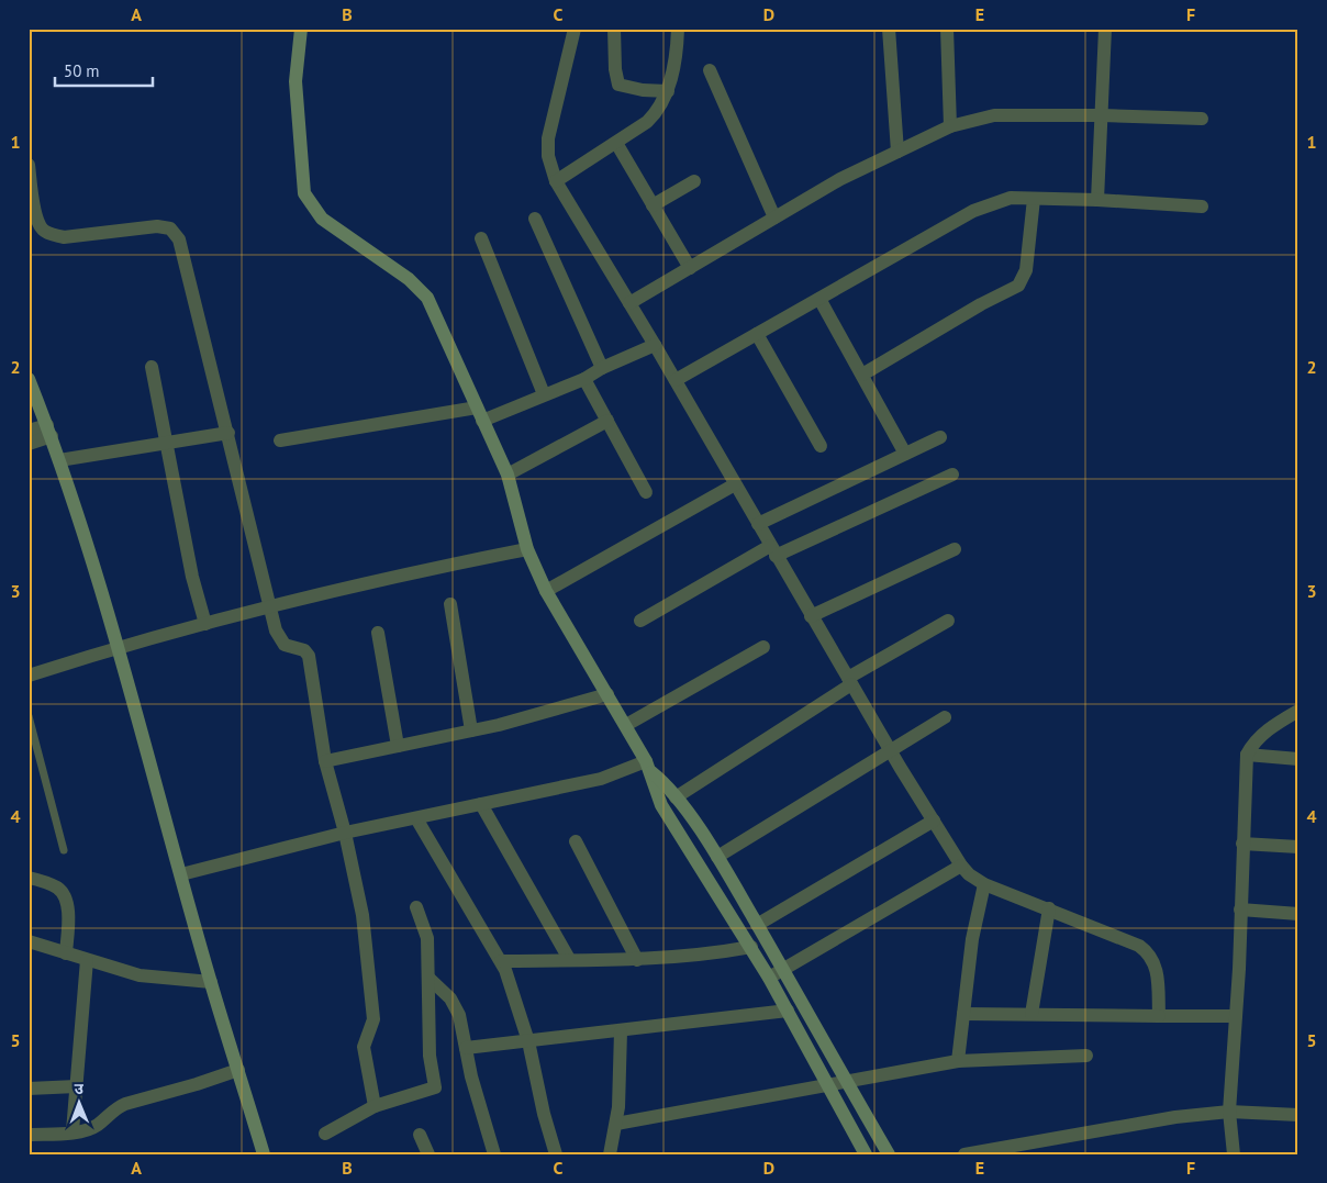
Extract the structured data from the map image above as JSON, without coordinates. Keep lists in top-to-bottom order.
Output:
{
  "scale_bar": "50 m",
  "north": "top",
  "grid": {
    "columns": [
      "A",
      "B",
      "C",
      "D",
      "E",
      "F"
    ],
    "rows": [
      "1",
      "2",
      "3",
      "4",
      "5"
    ]
  }
}
